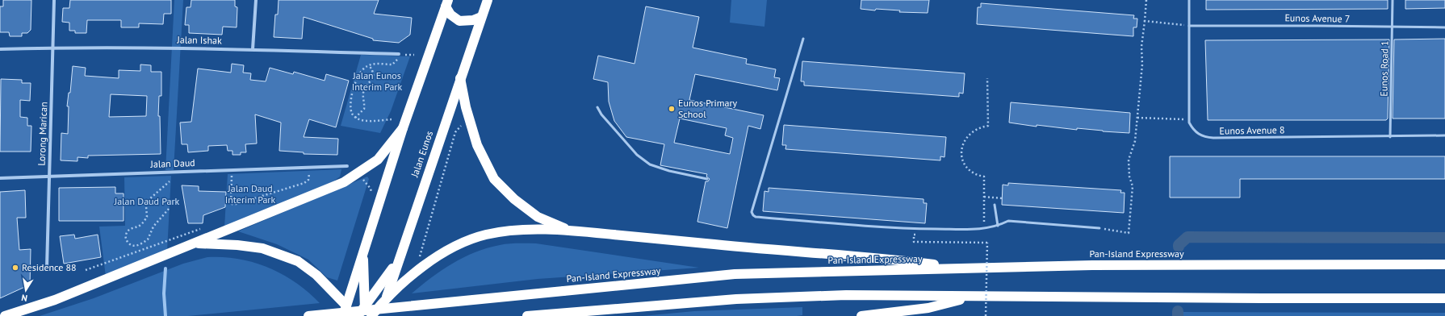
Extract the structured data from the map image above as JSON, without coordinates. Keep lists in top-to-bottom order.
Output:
{
  "streets": {
    "highway": ["Jalan Eunos", "Pan-Island Expressway"],
    "street": ["Jalan Ishak", "Lorong Marican", "Jalan Daud"],
    "lane": ["Eunos Avenue 7", "Eunos Road 1", "Eunos Avenue 8"]
  },
  "crossings": [
    ["Eunos Avenue 7", "Eunos Road 1"],
    ["Eunos Avenue 7", "Eunos Avenue 8"],
    ["Jalan Ishak", "Lorong Marican"],
    ["Eunos Road 1", "Eunos Avenue 8"],
    ["Lorong Marican", "Jalan Daud"]
  ],
  "parks": ["Jalan Eunos Interim Park", "Jalan Daud Interim Park", "Jalan Daud Park"],
  "places": ["Eunos Primary School", "Residence 88"],
  "north": "bottom"
}
